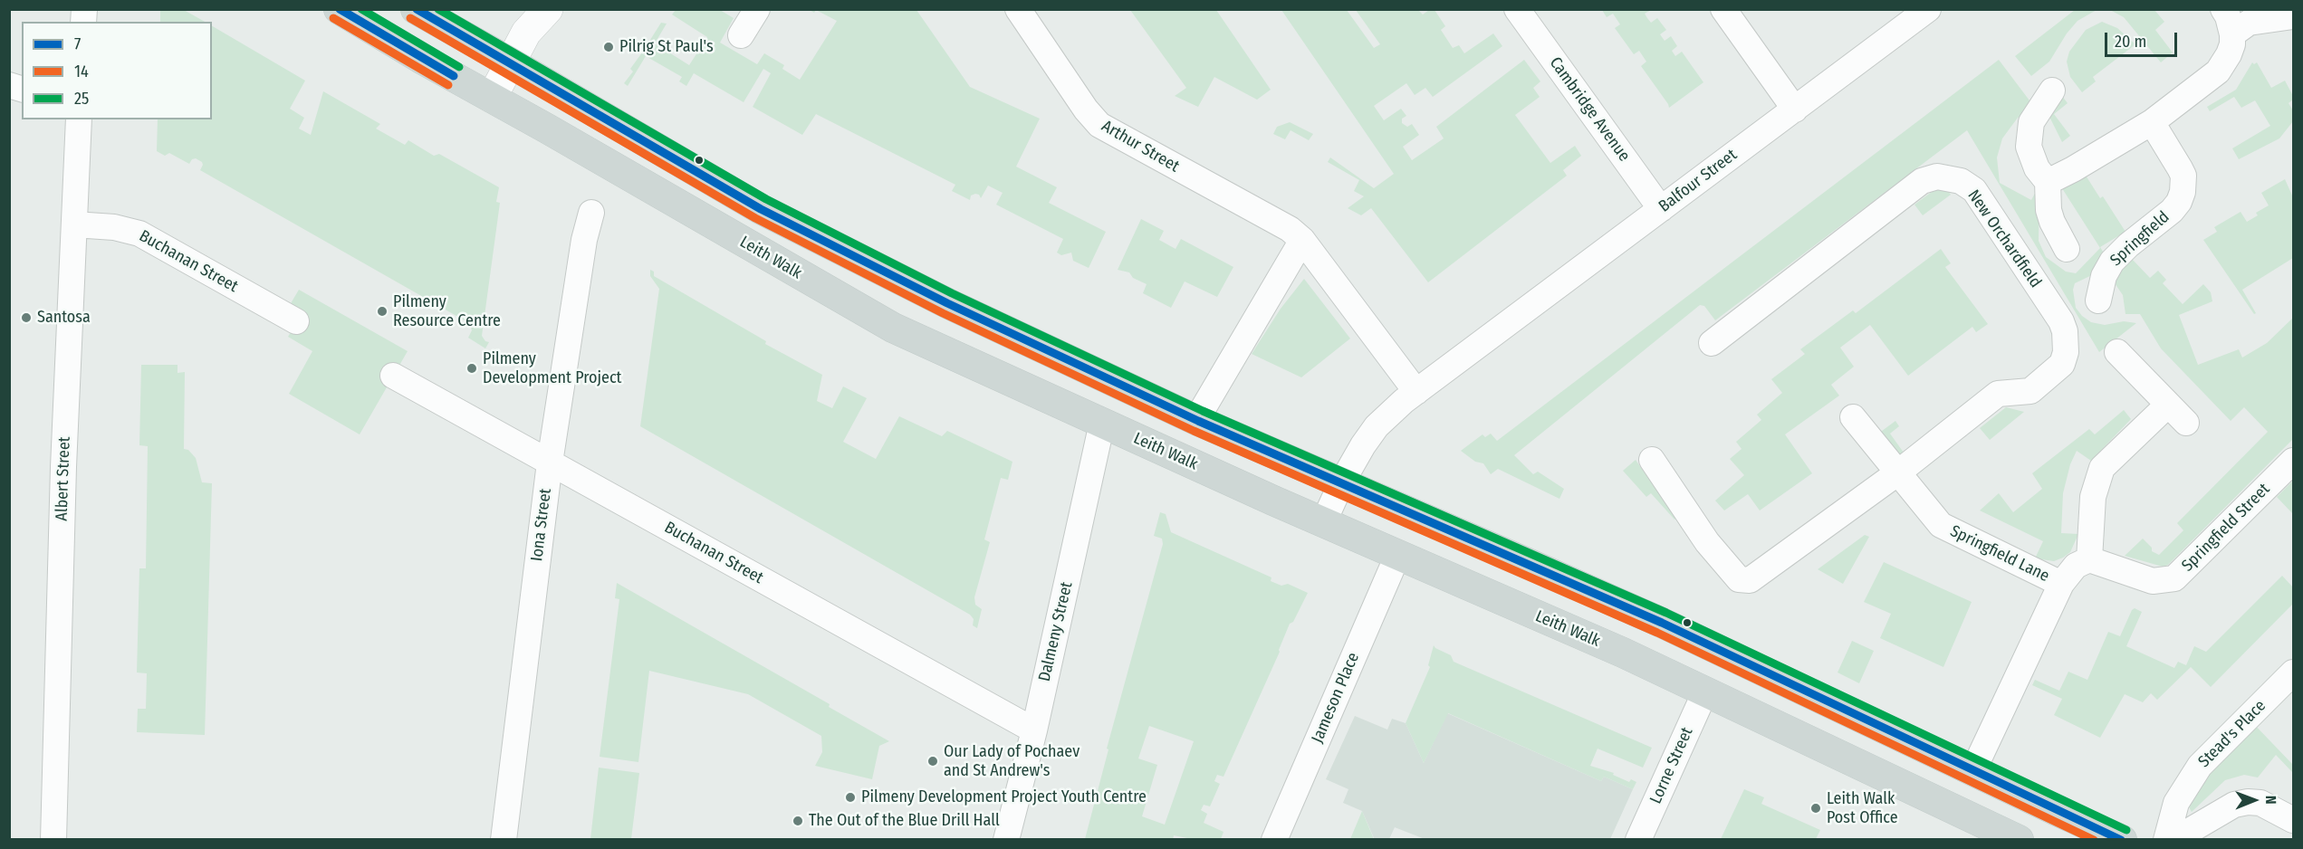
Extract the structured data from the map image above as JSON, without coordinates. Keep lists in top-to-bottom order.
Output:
{
  "streets": {
    "main road": ["Leith Walk"],
    "street": [
      "Cambridge Avenue",
      "Arthur Street",
      "Balfour Street",
      "New Orchardfield",
      "Springfield",
      "Buchanan Street",
      "Albert Street",
      "Iona Street",
      "Springfield Street",
      "Springfield Lane",
      "Dalmeny Street",
      "Jameson Place",
      "Stead's Place",
      "Lorne Street"
    ]
  },
  "crossings": [
    ["Cambridge Avenue", "Balfour Street"],
    ["Arthur Street", "Balfour Street"],
    ["Balfour Street", "Leith Walk"],
    ["New Orchardfield", "Springfield Lane"],
    ["Leith Walk", "Dalmeny Street"],
    ["Leith Walk", "Jameson Place"],
    ["Leith Walk", "Lorne Street"],
    ["Buchanan Street", "Albert Street"],
    ["Buchanan Street", "Iona Street"],
    ["Buchanan Street", "Dalmeny Street"]
  ],
  "places": [
    "Pilrig St Paul's",
    "Pilmeny Resource Centre",
    "Santosa",
    "Pilmeny Development Project",
    "Our Lady of Pochaev and St Andrew's",
    "Pilmeny Development Project Youth Centre",
    "Leith Walk Post Office",
    "The Out of the Blue Drill Hall"
  ],
  "lines": ["transit line 7", "transit line 25", "transit line 14"],
  "legend": ["7", "14", "25"],
  "scale_bar": "20 m",
  "north": "right"
}
